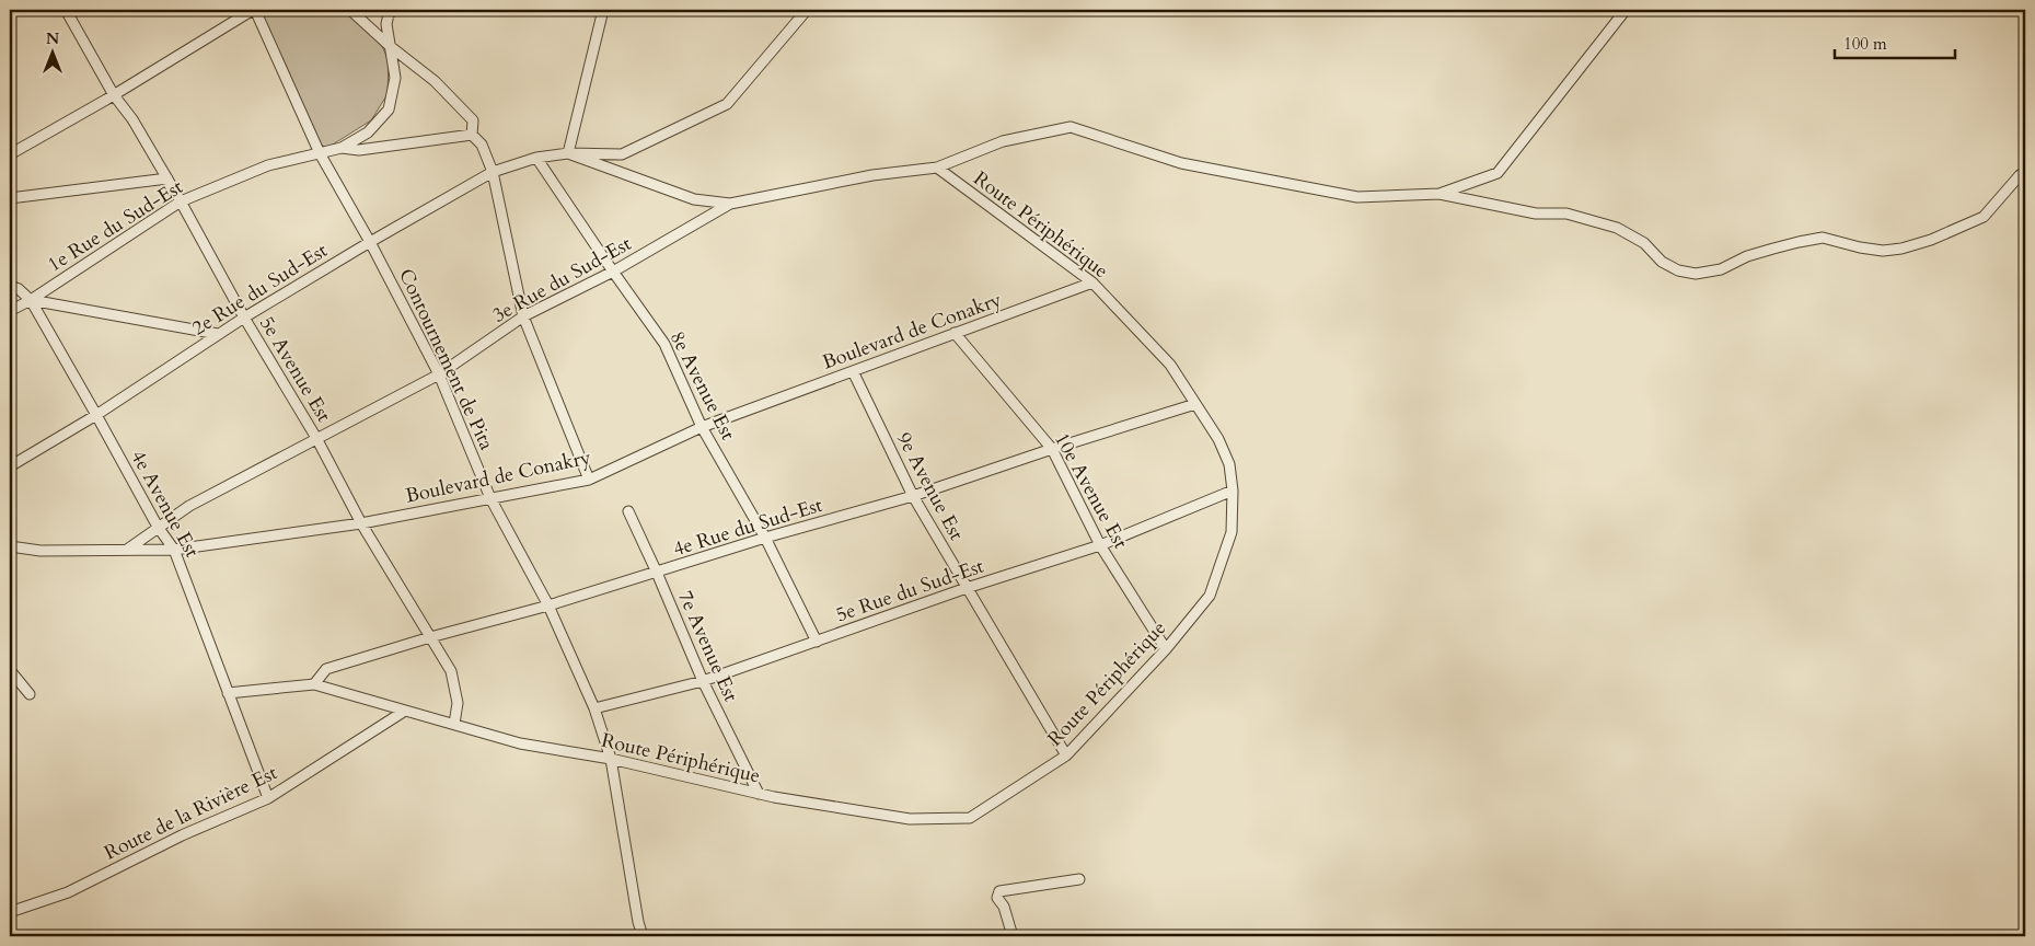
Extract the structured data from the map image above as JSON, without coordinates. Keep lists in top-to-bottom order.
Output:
{
  "streets": {
    "street": [
      "Route Périphérique",
      "1e Rue du Sud-Est",
      "3e Rue du Sud-Est",
      "2e Rue du Sud-Est",
      "Boulevard de Conakry",
      "Contournement de Pita",
      "5e Avenue Est",
      "8e Avenue Est",
      "9e Avenue Est",
      "10e Avenue Est",
      "4e Avenue Est",
      "4e Rue du Sud-Est",
      "5e Rue du Sud-Est",
      "7e Avenue Est",
      "Route de la Rivière Est"
    ]
  },
  "crossings": [
    ["Route Périphérique", "Boulevard de Conakry"],
    ["Route Périphérique", "Contournement de Pita"],
    ["Route Périphérique", "5e Avenue Est"],
    ["Route Périphérique", "9e Avenue Est"],
    ["Route Périphérique", "10e Avenue Est"],
    ["Route Périphérique", "4e Avenue Est"],
    ["Route Périphérique", "4e Rue du Sud-Est"],
    ["Route Périphérique", "5e Rue du Sud-Est"],
    ["Route Périphérique", "7e Avenue Est"],
    ["Route Périphérique", "Route de la Rivière Est"],
    ["1e Rue du Sud-Est", "Contournement de Pita"],
    ["1e Rue du Sud-Est", "5e Avenue Est"],
    ["1e Rue du Sud-Est", "4e Avenue Est"],
    ["3e Rue du Sud-Est", "Boulevard de Conakry"],
    ["3e Rue du Sud-Est", "Contournement de Pita"],
    ["3e Rue du Sud-Est", "5e Avenue Est"],
    ["3e Rue du Sud-Est", "8e Avenue Est"],
    ["3e Rue du Sud-Est", "4e Avenue Est"],
    ["2e Rue du Sud-Est", "Contournement de Pita"],
    ["2e Rue du Sud-Est", "5e Avenue Est"],
    ["2e Rue du Sud-Est", "8e Avenue Est"],
    ["2e Rue du Sud-Est", "4e Avenue Est"],
    ["Boulevard de Conakry", "Contournement de Pita"],
    ["Boulevard de Conakry", "5e Avenue Est"],
    ["Boulevard de Conakry", "8e Avenue Est"],
    ["Boulevard de Conakry", "9e Avenue Est"],
    ["Boulevard de Conakry", "10e Avenue Est"],
    ["Boulevard de Conakry", "4e Avenue Est"],
    ["Contournement de Pita", "4e Rue du Sud-Est"],
    ["Contournement de Pita", "5e Rue du Sud-Est"],
    ["5e Avenue Est", "4e Rue du Sud-Est"],
    ["8e Avenue Est", "4e Rue du Sud-Est"],
    ["8e Avenue Est", "5e Rue du Sud-Est"],
    ["9e Avenue Est", "4e Rue du Sud-Est"],
    ["9e Avenue Est", "5e Rue du Sud-Est"],
    ["10e Avenue Est", "4e Rue du Sud-Est"],
    ["10e Avenue Est", "5e Rue du Sud-Est"],
    ["4e Avenue Est", "Route de la Rivière Est"],
    ["4e Rue du Sud-Est", "7e Avenue Est"],
    ["5e Rue du Sud-Est", "7e Avenue Est"]
  ],
  "scale_bar": "100 m",
  "north": "top"
}
